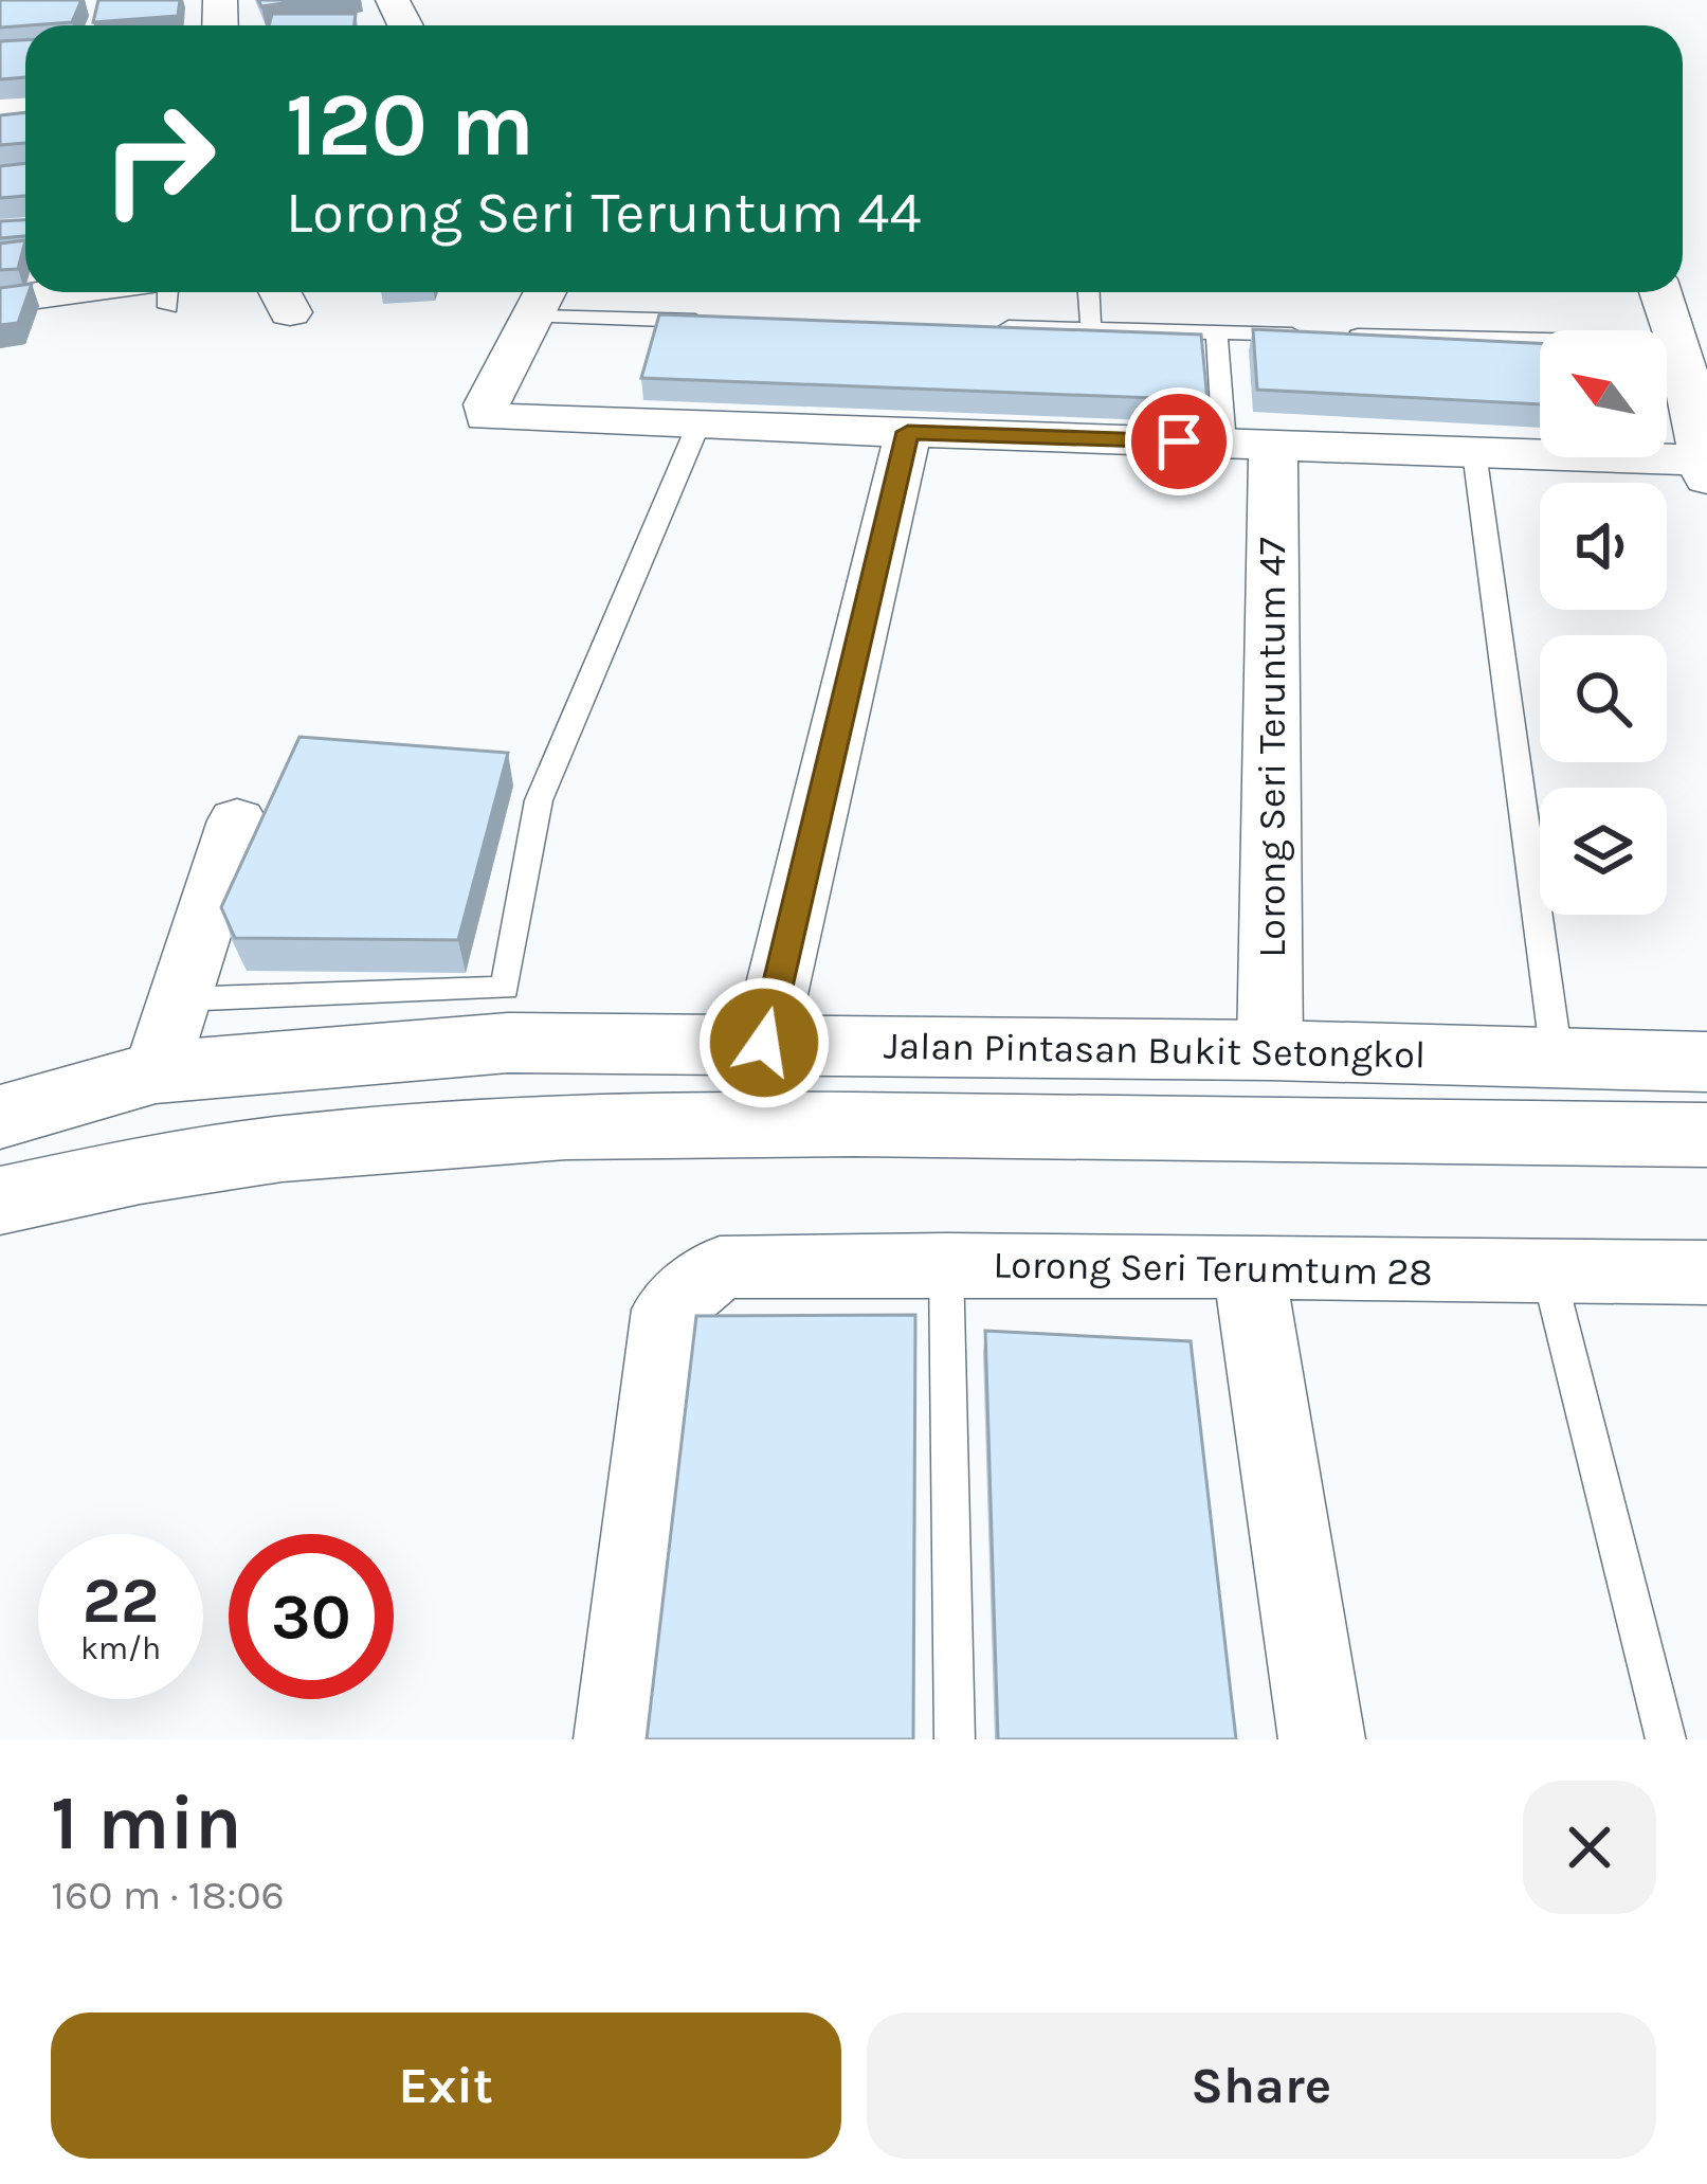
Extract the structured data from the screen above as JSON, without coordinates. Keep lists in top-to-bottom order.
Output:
{
  "streets": {
    "main road": ["Jalan Pintasan Bukit Setongkol"],
    "street": ["Lorong Seri Teruntum 47", "Lorong Seri Terumtum 28"]
  },
  "crossings": [
    ["Lorong Seri Teruntum 47", "Jalan Pintasan Bukit Setongkol"]
  ],
  "north": "top left",
  "page": {
    "turn": ["120 m", "Lorong Seri Teruntum 44"],
    "speed": "22 km/h",
    "limit": "30",
    "heading": ["1 min", "160 m · 18:06"],
    "buttons": ["Exit", "Share"]
  }
}
